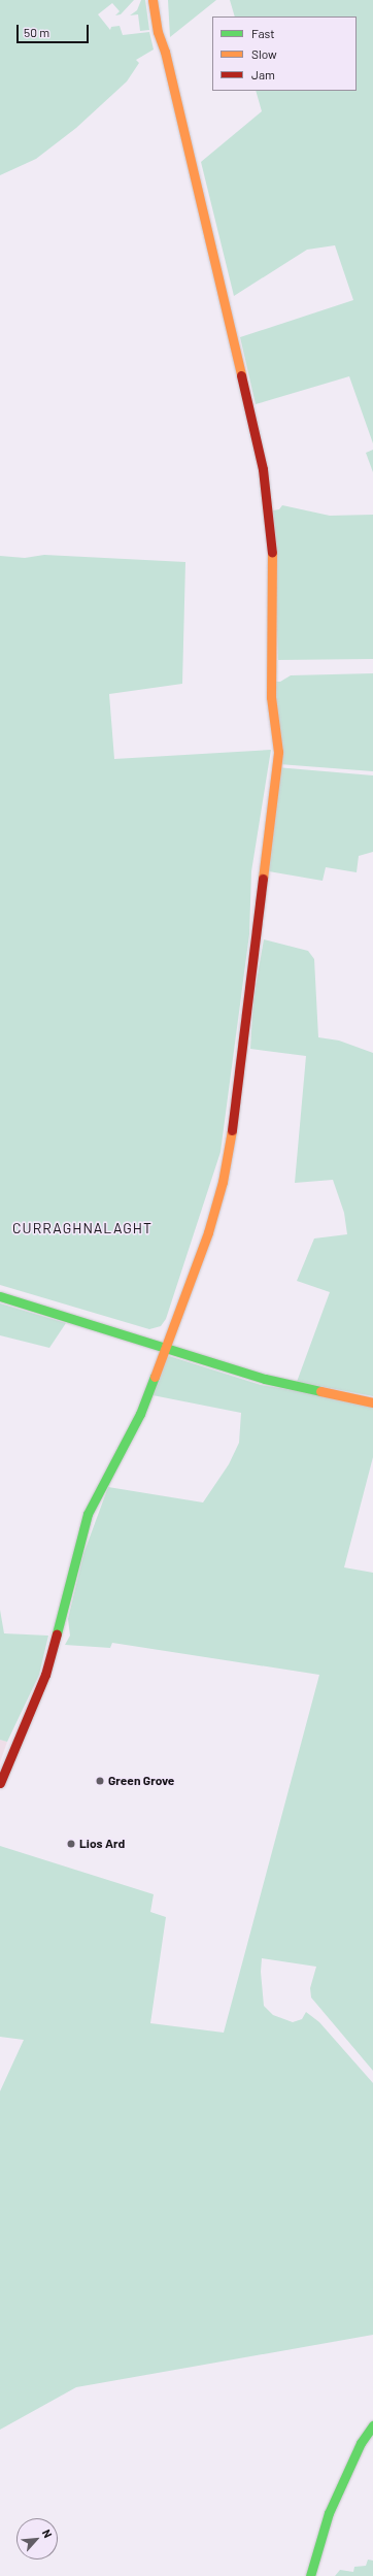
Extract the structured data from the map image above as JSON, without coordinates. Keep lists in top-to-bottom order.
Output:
{
  "districts": ["CURRAGHNALAGHT"],
  "places": ["Green Grove", "Lios Ard"],
  "legend": ["Fast", "Slow", "Jam"],
  "scale_bar": "50 m",
  "north": "top right"
}
